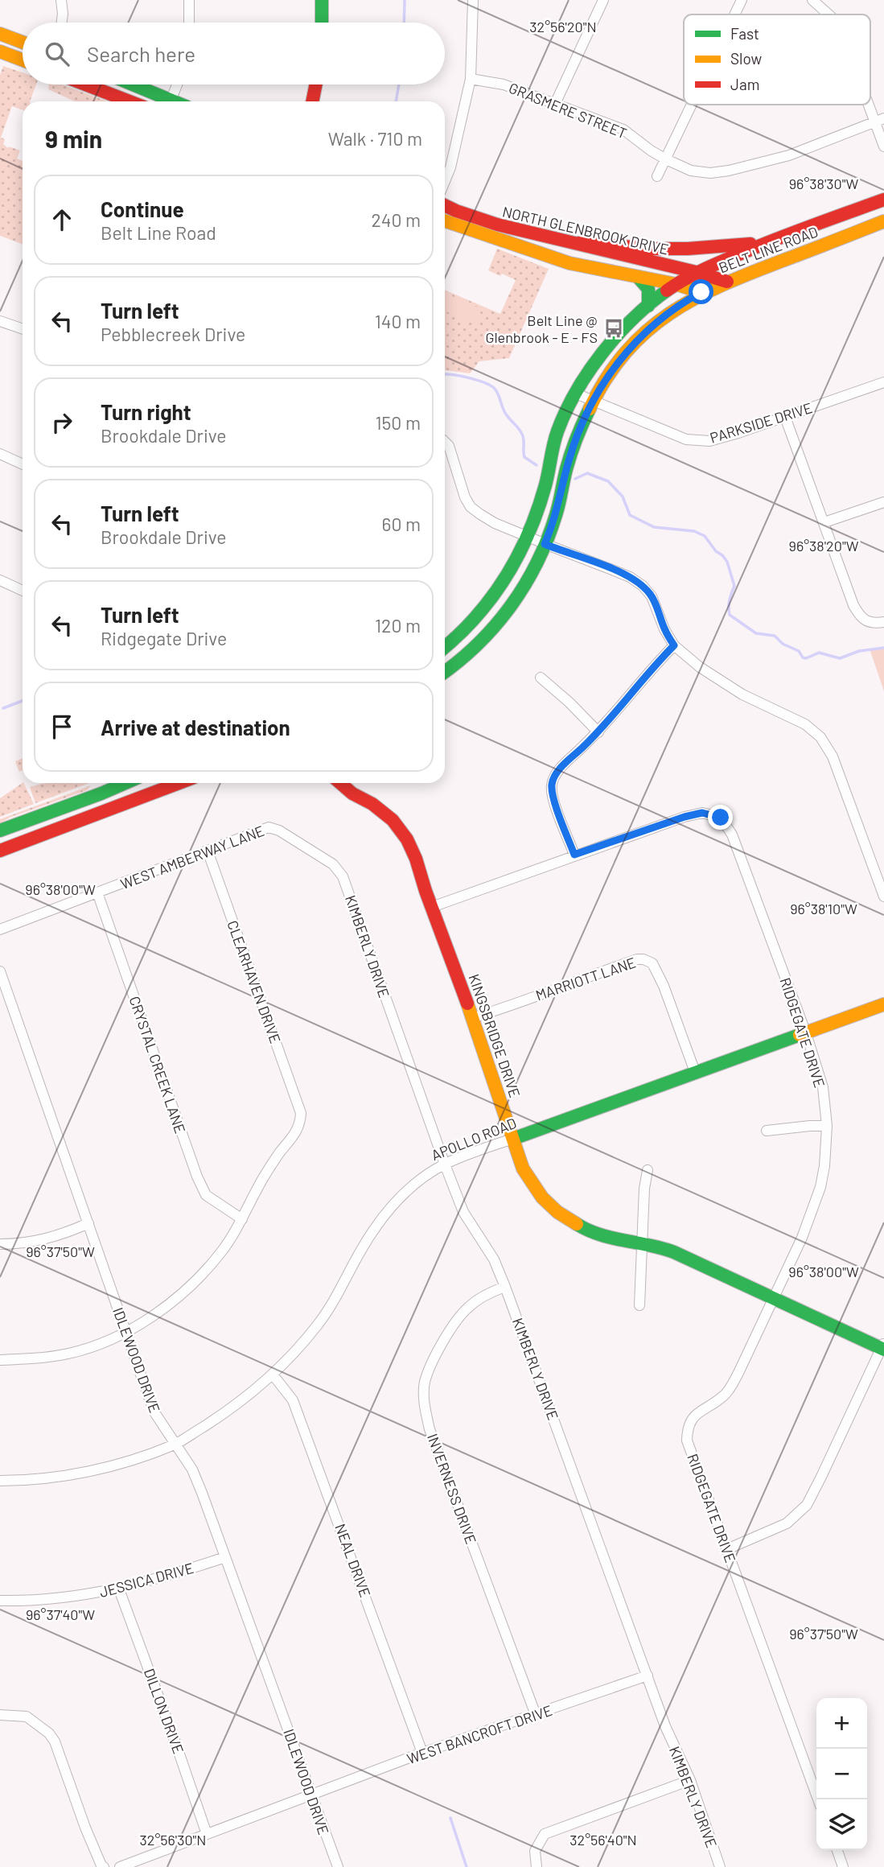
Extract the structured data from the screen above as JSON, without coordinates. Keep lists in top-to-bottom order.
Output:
{
  "streets": {
    "main road": [
      "NORTH GLENBROOK DRIVE",
      "BELT LINE ROAD",
      "KINGSBRIDGE DRIVE",
      "APOLLO ROAD"
    ],
    "street": [
      "GRASMERE STREET",
      "PARKSIDE DRIVE",
      "WEST AMBERWAY LANE",
      "KIMBERLY DRIVE",
      "MARRIOTT LANE",
      "CLEARHAVEN DRIVE",
      "RIDGEGATE DRIVE",
      "CRYSTAL CREEK LANE",
      "IDLEWOOD DRIVE",
      "INVERNESS DRIVE",
      "NEAL DRIVE",
      "JESSICA DRIVE",
      "DILLON DRIVE",
      "WEST BANCROFT DRIVE"
    ]
  },
  "crossings": [
    ["NORTH GLENBROOK DRIVE", "BELT LINE ROAD"],
    ["BELT LINE ROAD", "PARKSIDE DRIVE"],
    ["WEST AMBERWAY LANE", "KIMBERLY DRIVE"],
    ["WEST AMBERWAY LANE", "CLEARHAVEN DRIVE"],
    ["WEST AMBERWAY LANE", "CRYSTAL CREEK LANE"],
    ["KIMBERLY DRIVE", "APOLLO ROAD"],
    ["KIMBERLY DRIVE", "INVERNESS DRIVE"],
    ["KIMBERLY DRIVE", "WEST BANCROFT DRIVE"],
    ["MARRIOTT LANE", "KINGSBRIDGE DRIVE"],
    ["MARRIOTT LANE", "APOLLO ROAD"],
    ["CLEARHAVEN DRIVE", "CRYSTAL CREEK LANE"],
    ["RIDGEGATE DRIVE", "KINGSBRIDGE DRIVE"],
    ["RIDGEGATE DRIVE", "APOLLO ROAD"],
    ["KINGSBRIDGE DRIVE", "APOLLO ROAD"],
    ["APOLLO ROAD", "IDLEWOOD DRIVE"],
    ["APOLLO ROAD", "NEAL DRIVE"],
    ["IDLEWOOD DRIVE", "JESSICA DRIVE"],
    ["IDLEWOOD DRIVE", "WEST BANCROFT DRIVE"],
    ["INVERNESS DRIVE", "WEST BANCROFT DRIVE"],
    ["NEAL DRIVE", "WEST BANCROFT DRIVE"],
    ["JESSICA DRIVE", "DILLON DRIVE"],
    ["DILLON DRIVE", "WEST BANCROFT DRIVE"]
  ],
  "places": {
    "bus stop": ["Belt Line @ Glenbrook - E - FS"]
  },
  "legend": ["Fast", "Slow", "Jam"],
  "page": {
    "search": "Search here",
    "heading": ["9 min", "Walk · 710 m"],
    "list": [
      ["Continue", "Belt Line Road", "240 m"],
      ["Turn left", "Pebblecreek Drive", "140 m"],
      ["Turn right", "Brookdale Drive", "150 m"],
      ["Turn left", "Brookdale Drive", "60 m"],
      ["Turn left", "Ridgegate Drive", "120 m"],
      "Arrive at destination"
    ],
    "map_buttons": ["+", "−"]
  },
  "coordinates": [
    "32°56'20\"N",
    "96°38'30\"W",
    "96°38'20\"W",
    "96°38'00\"W",
    "96°38'10\"W",
    "96°37'50\"W",
    "96°37'40\"W",
    "32°56'30\"N",
    "32°56'40\"N"
  ]
}
